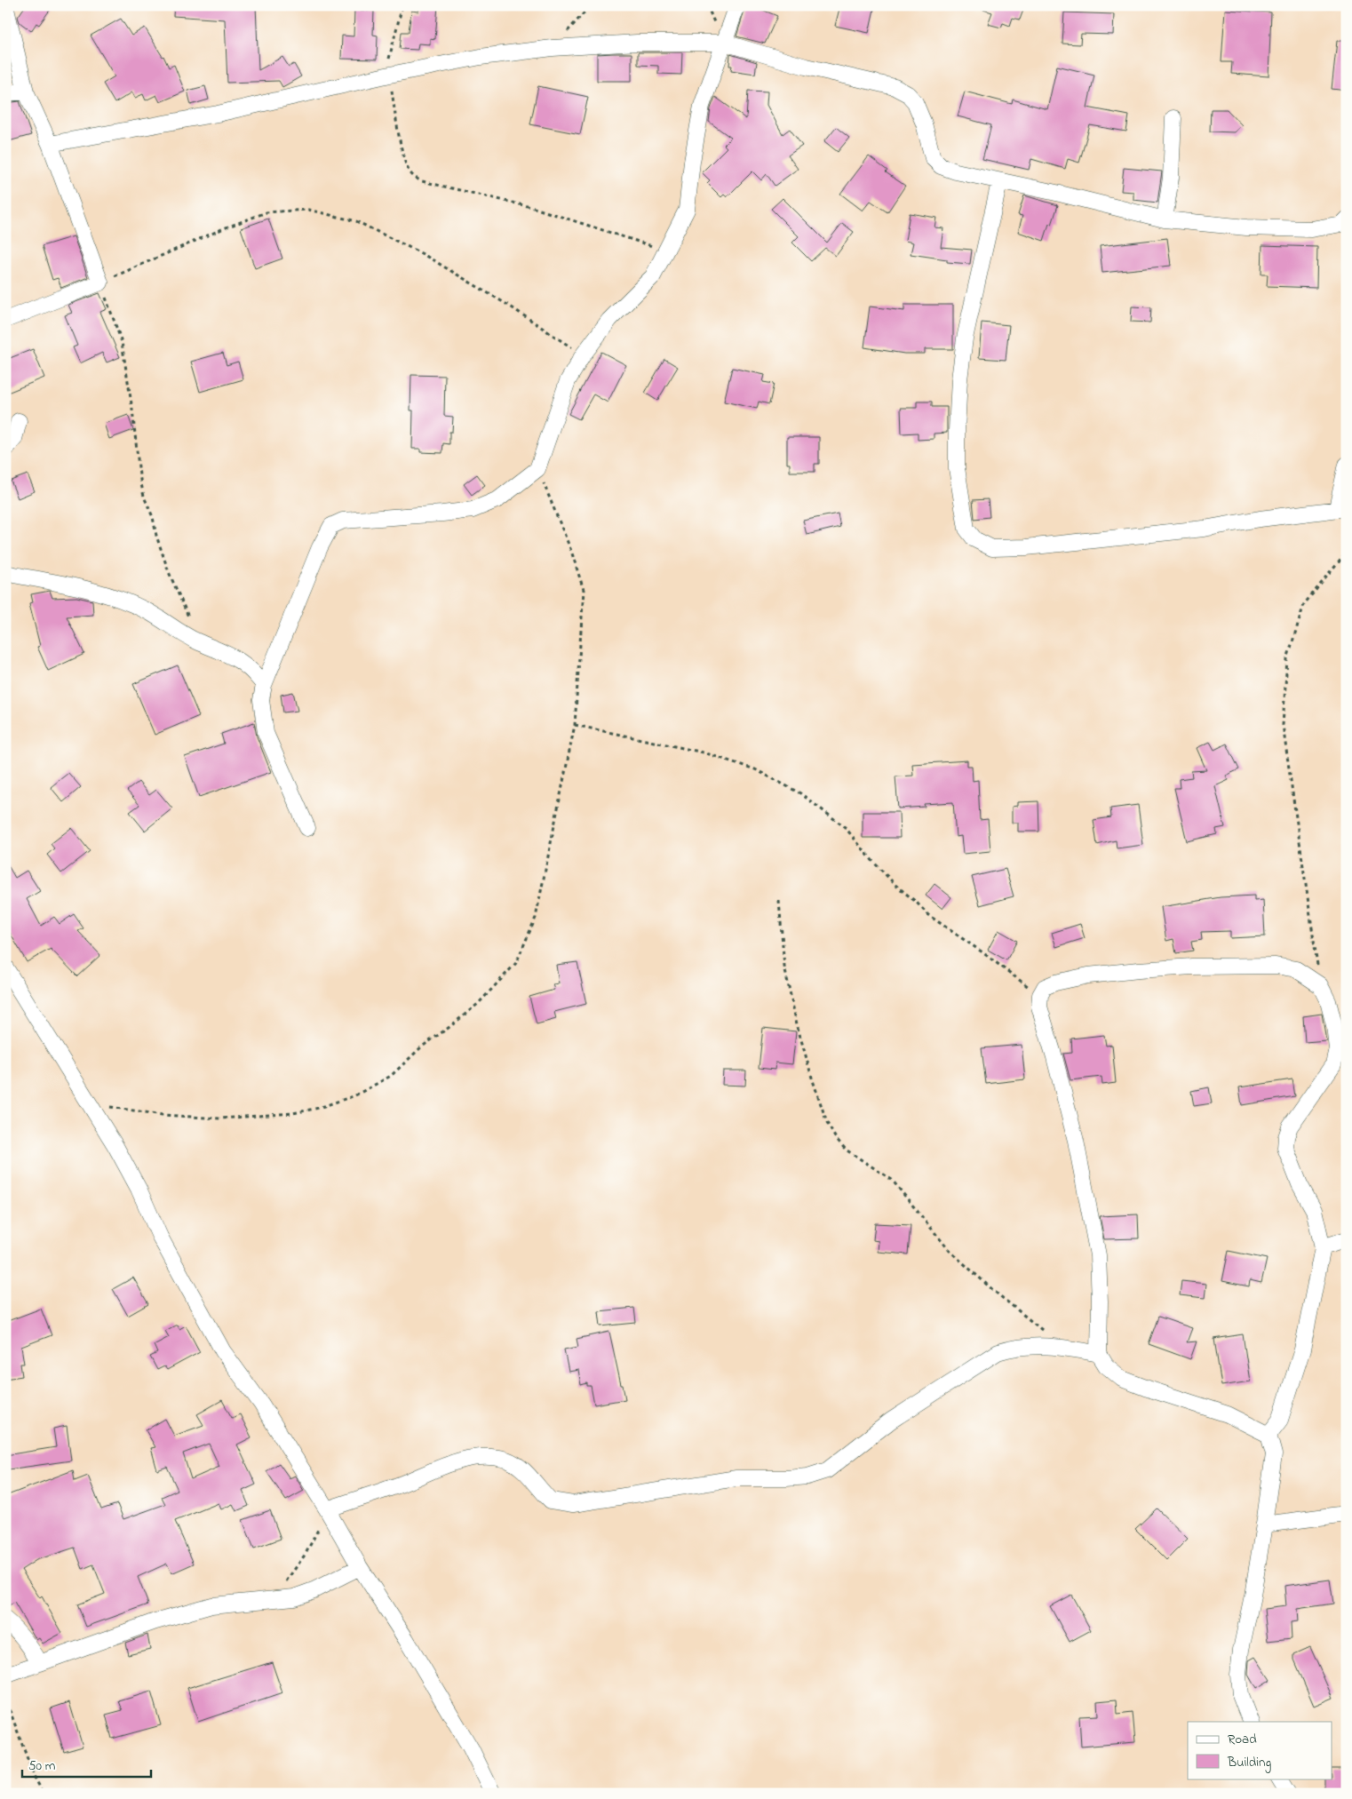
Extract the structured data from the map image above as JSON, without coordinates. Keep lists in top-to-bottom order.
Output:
{
  "legend": ["Road", "Building"],
  "scale_bar": "50 m"
}
